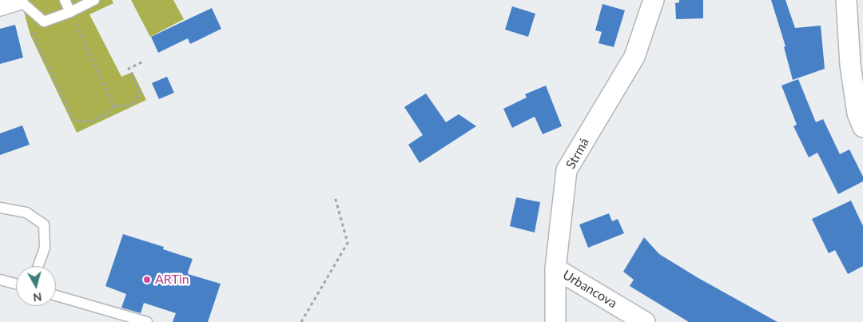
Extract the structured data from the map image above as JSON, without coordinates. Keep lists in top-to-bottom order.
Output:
{
  "streets": {
    "street": ["Strmá", "Urbancova"]
  },
  "crossings": [
    ["Strmá", "Urbancova"]
  ],
  "places": ["ARTin"],
  "north": "bottom"
}
